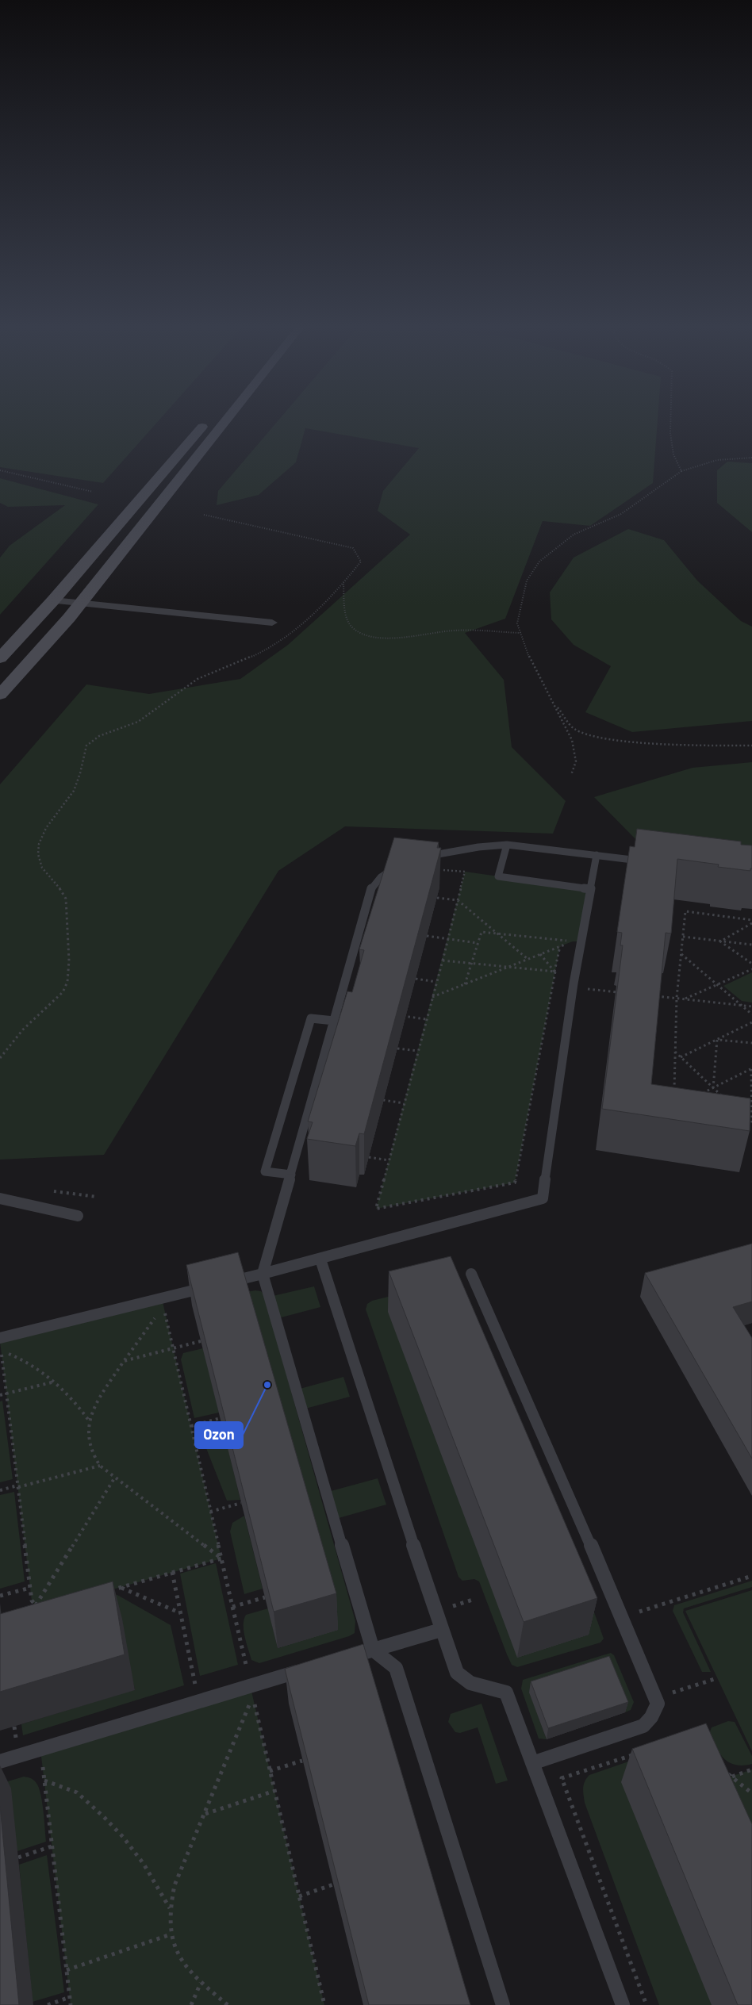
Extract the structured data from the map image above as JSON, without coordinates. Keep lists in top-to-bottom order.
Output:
{
  "places": ["Ozon"]
}
